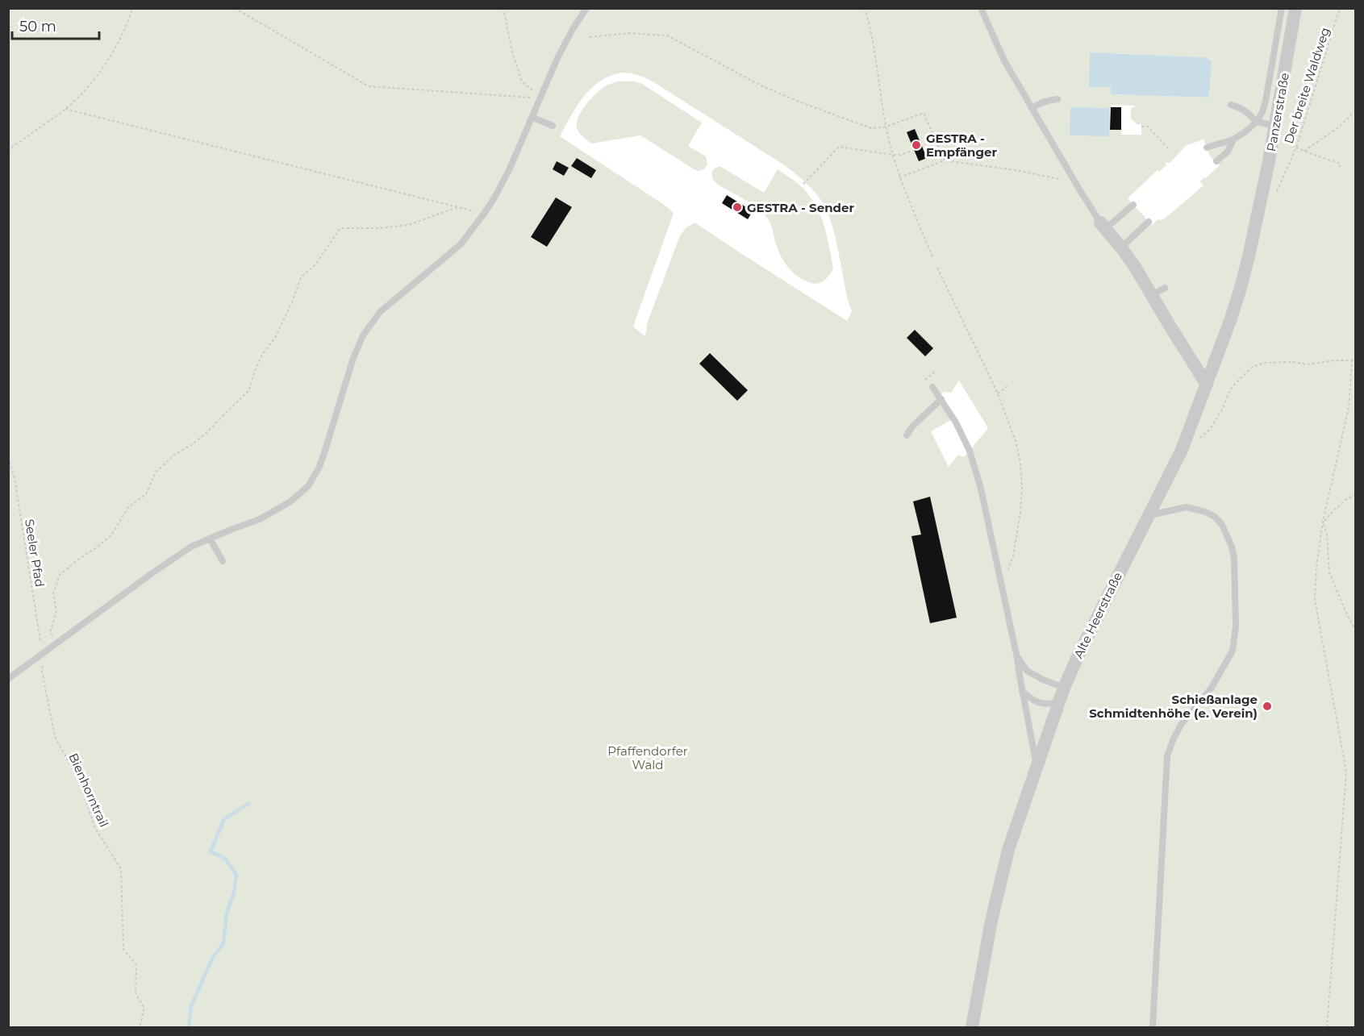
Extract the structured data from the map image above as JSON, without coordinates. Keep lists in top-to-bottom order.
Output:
{
  "streets": {
    "street": ["Panzerstraße", "Alte Heerstraße"],
    "path": ["Der breite Waldweg", "Seeler Pfad", "Bienhorntrail"]
  },
  "crossings": [
    ["Panzerstraße", "Alte Heerstraße"]
  ],
  "parks": ["Pfaffendorfer Wald"],
  "places": ["GESTRA - Empfänger", "GESTRA - Sender", "Schießanlage Schmidtenhöhe (e. Verein)"],
  "scale_bar": "50 m"
}
